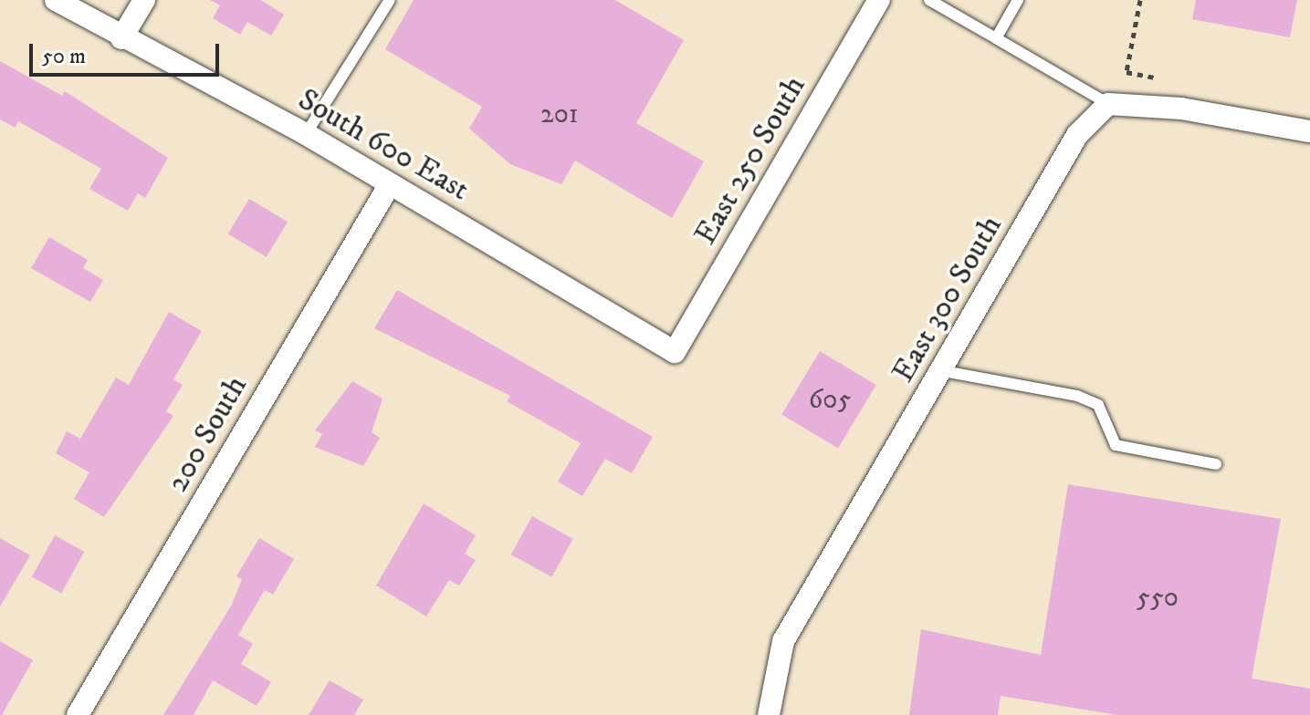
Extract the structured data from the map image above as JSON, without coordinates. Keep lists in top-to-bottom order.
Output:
{
  "streets": {
    "street": [
      "South 600 East",
      "East 250 South",
      "East 300 South",
      "200 South"
    ]
  },
  "crossings": [
    ["South 600 East", "East 250 South"],
    ["South 600 East", "200 South"]
  ],
  "house_numbers": ["201", "605", "550"],
  "scale_bar": "50 m"
}
